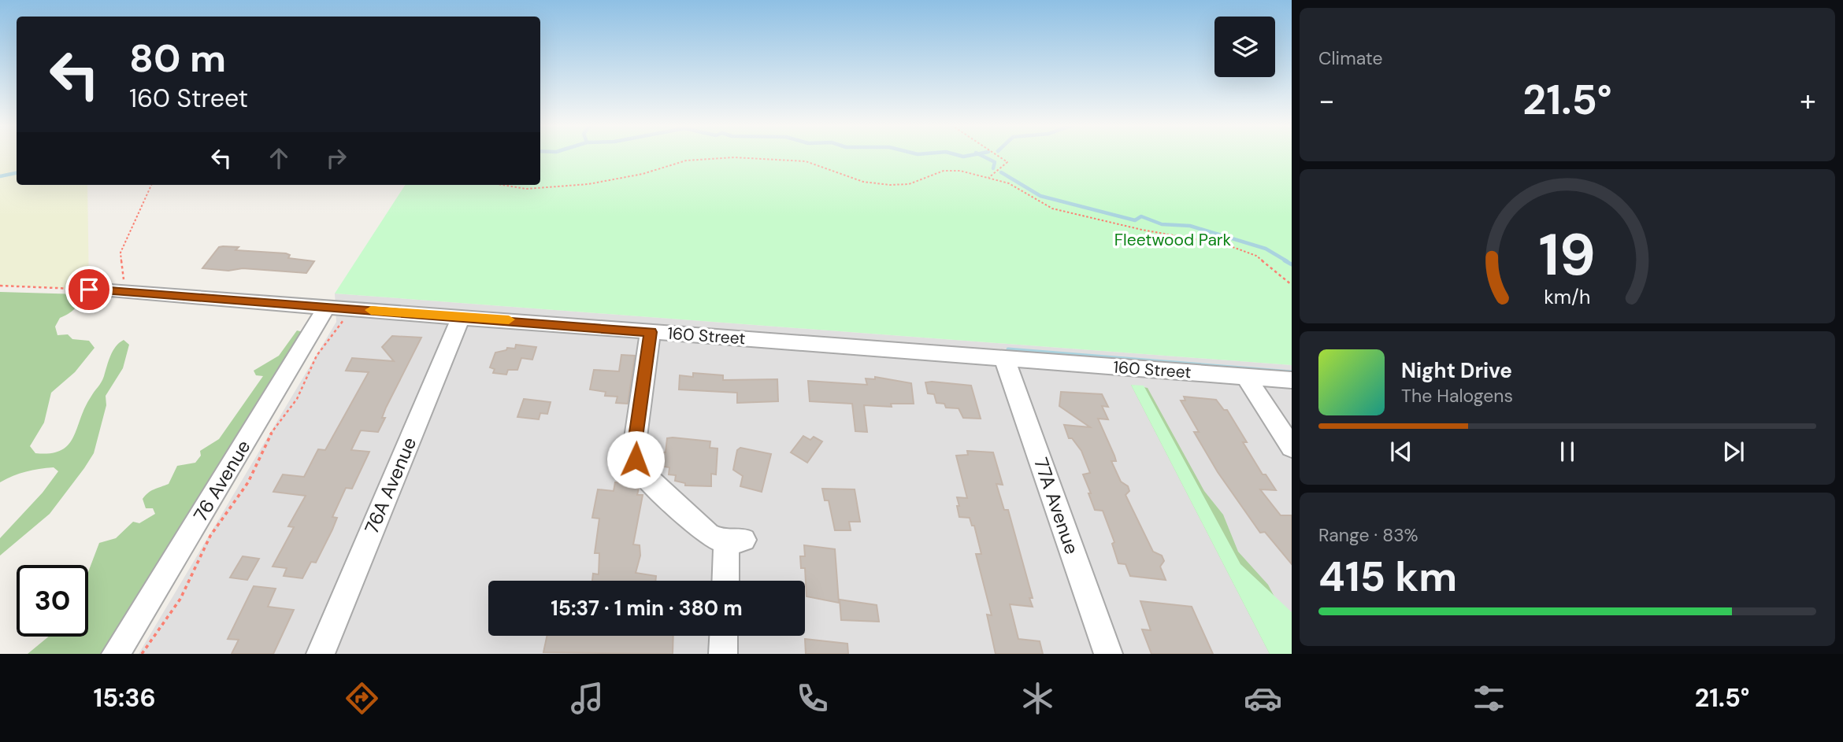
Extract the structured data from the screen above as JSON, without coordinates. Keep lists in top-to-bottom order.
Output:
{
  "streets": {
    "street": [
      "160 Street",
      "76 Avenue",
      "76A Avenue",
      "77A Avenue"
    ]
  },
  "crossings": [
    ["160 Street", "76 Avenue"],
    ["160 Street", "76A Avenue"],
    ["160 Street", "77A Avenue"]
  ],
  "parks": ["Fleetwood Park"],
  "page": {
    "tile": [
      "Climate",
      ["Range · 83%", "415 km"]
    ],
    "turn": ["80 m", "160 Street"],
    "heat": ["−", "21.5°", "+"],
    "song": ["Night Drive", "The Halogens"],
    "limit": "30",
    "trip": "15:37 · 1 min · 380 m",
    "tabs": ["15:36", "21.5°"],
    "gauge": ["19", "km/h"]
  }
}
